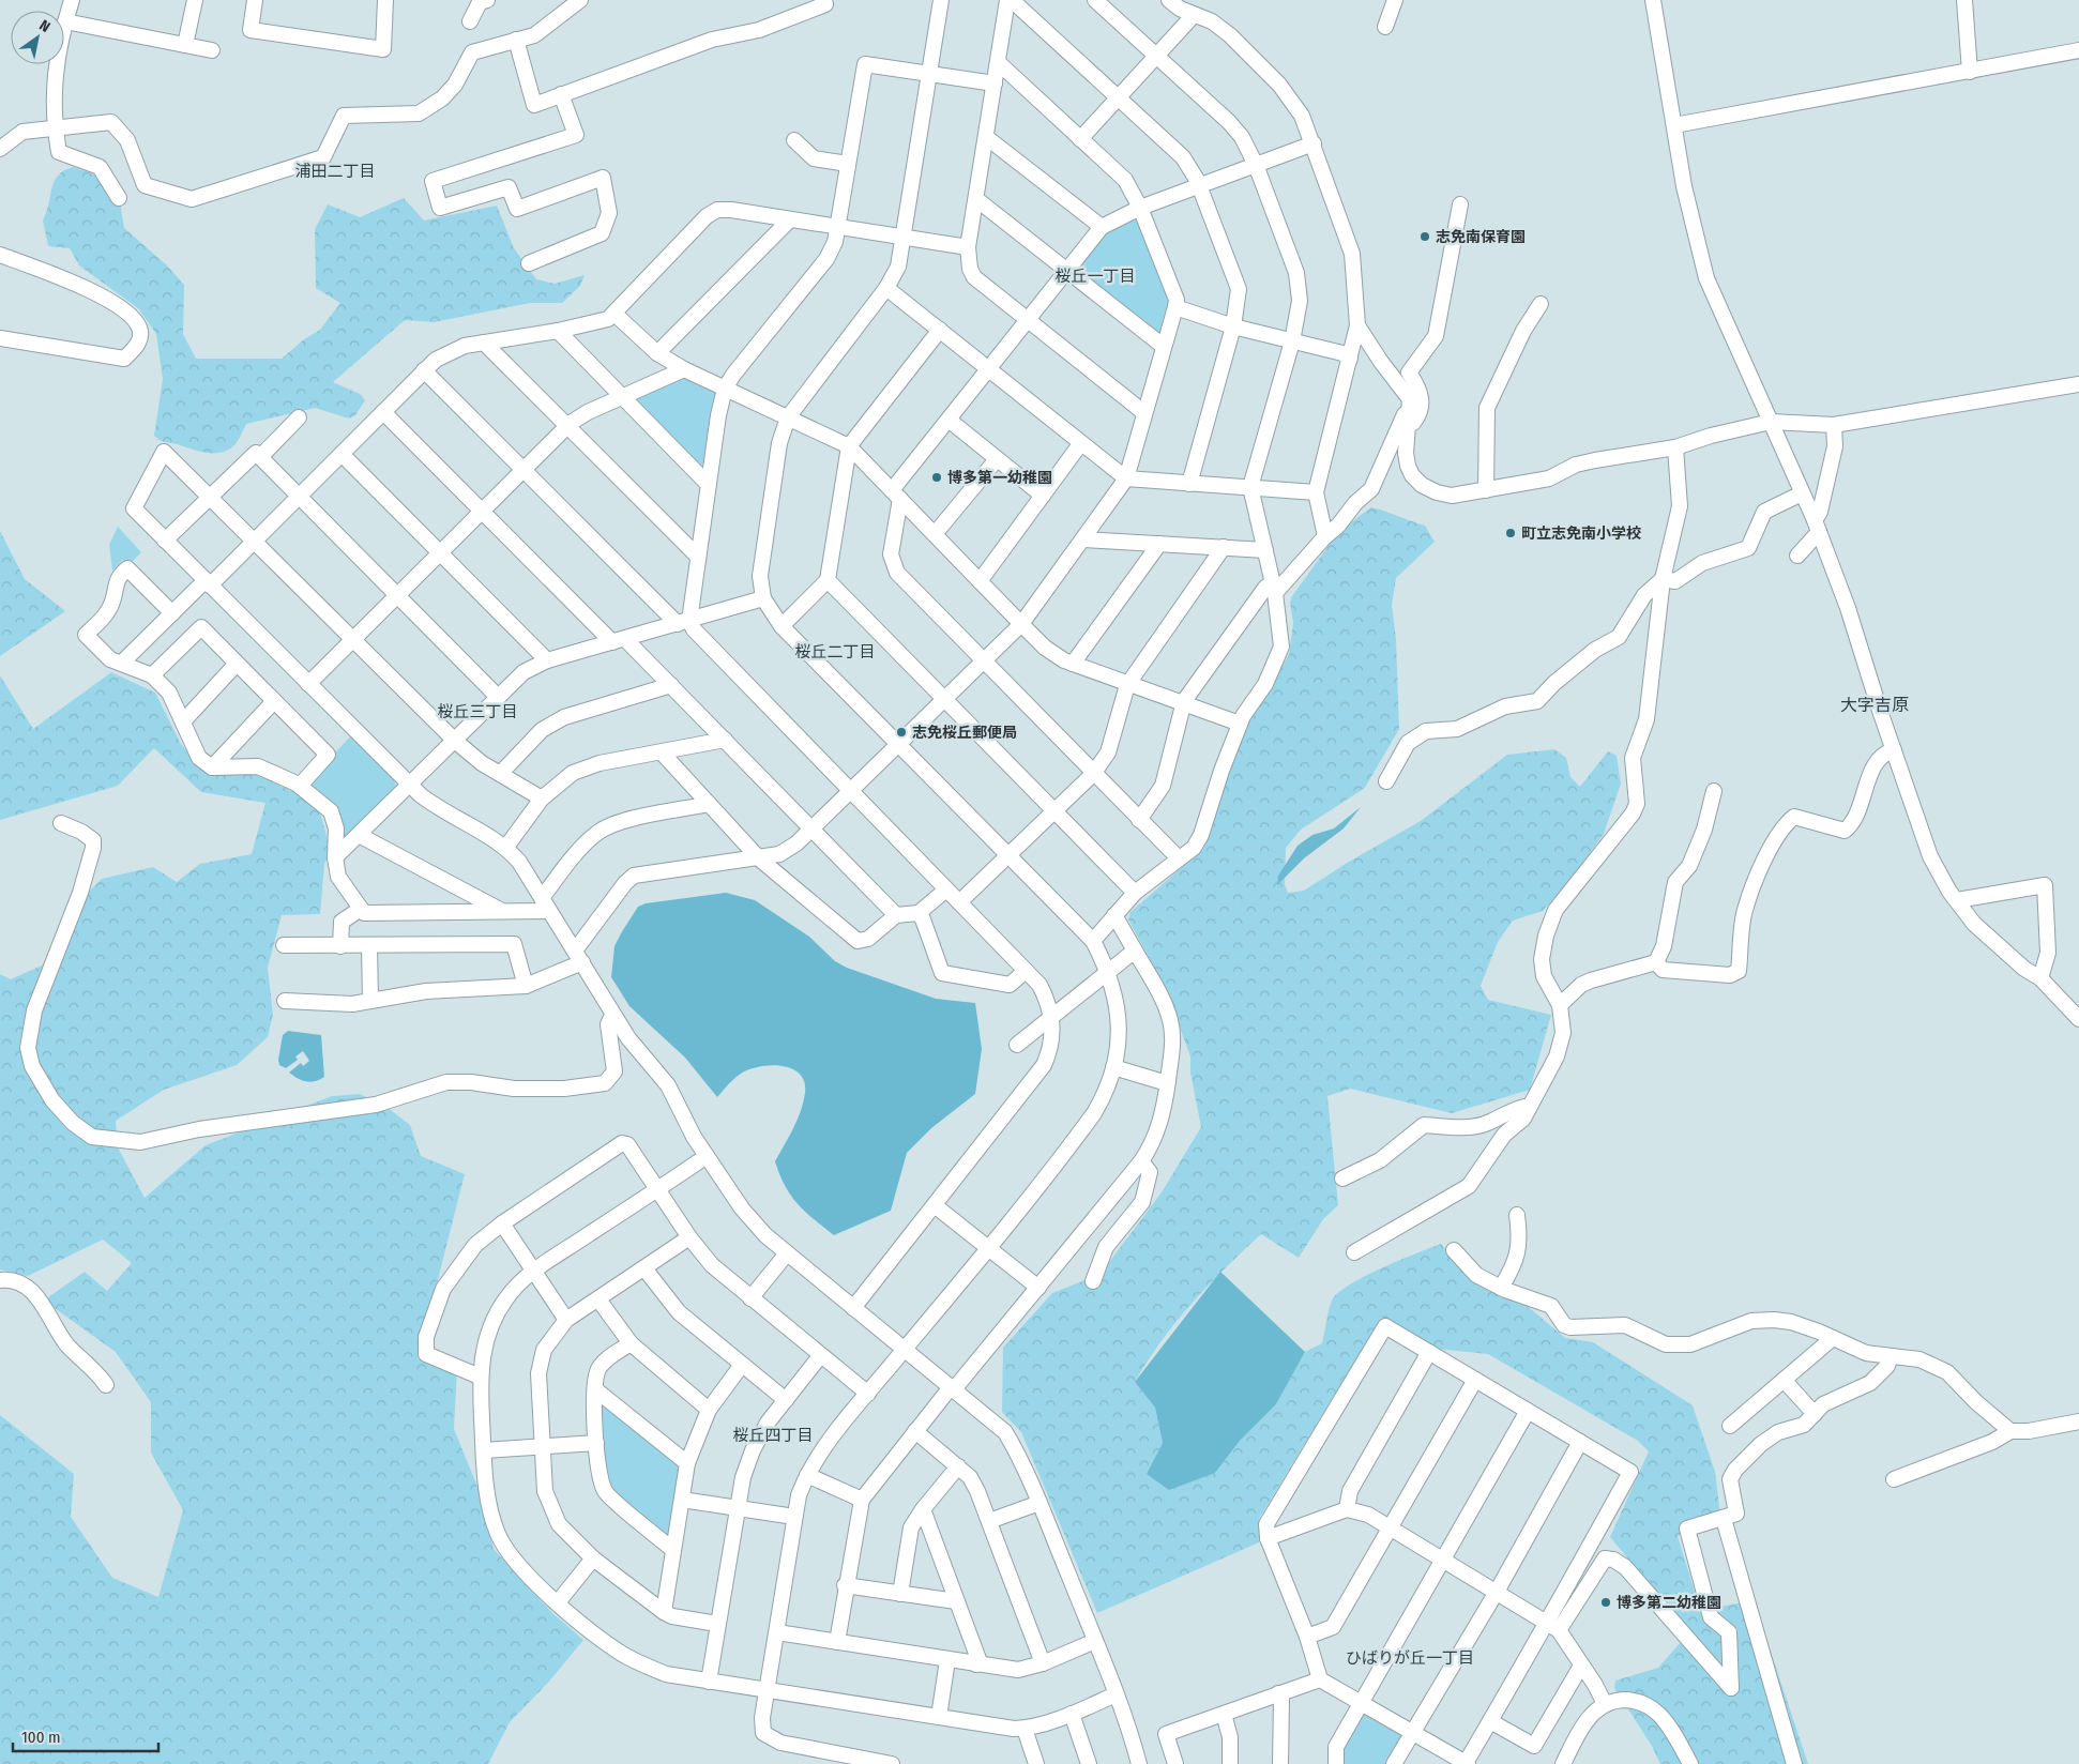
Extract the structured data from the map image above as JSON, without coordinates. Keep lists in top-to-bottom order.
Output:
{
  "districts": [
    "浦田二丁目",
    "桜丘一丁目",
    "桜丘二丁目",
    "大字吉原",
    "桜丘三丁目",
    "桜丘四丁目",
    "ひばりが丘一丁目"
  ],
  "places": [
    "志免南保育園",
    "博多第一幼稚園",
    "町立志免南小学校",
    "志免桜丘郵便局",
    "博多第二幼稚園"
  ],
  "scale_bar": "100 m",
  "north": "top right"
}
